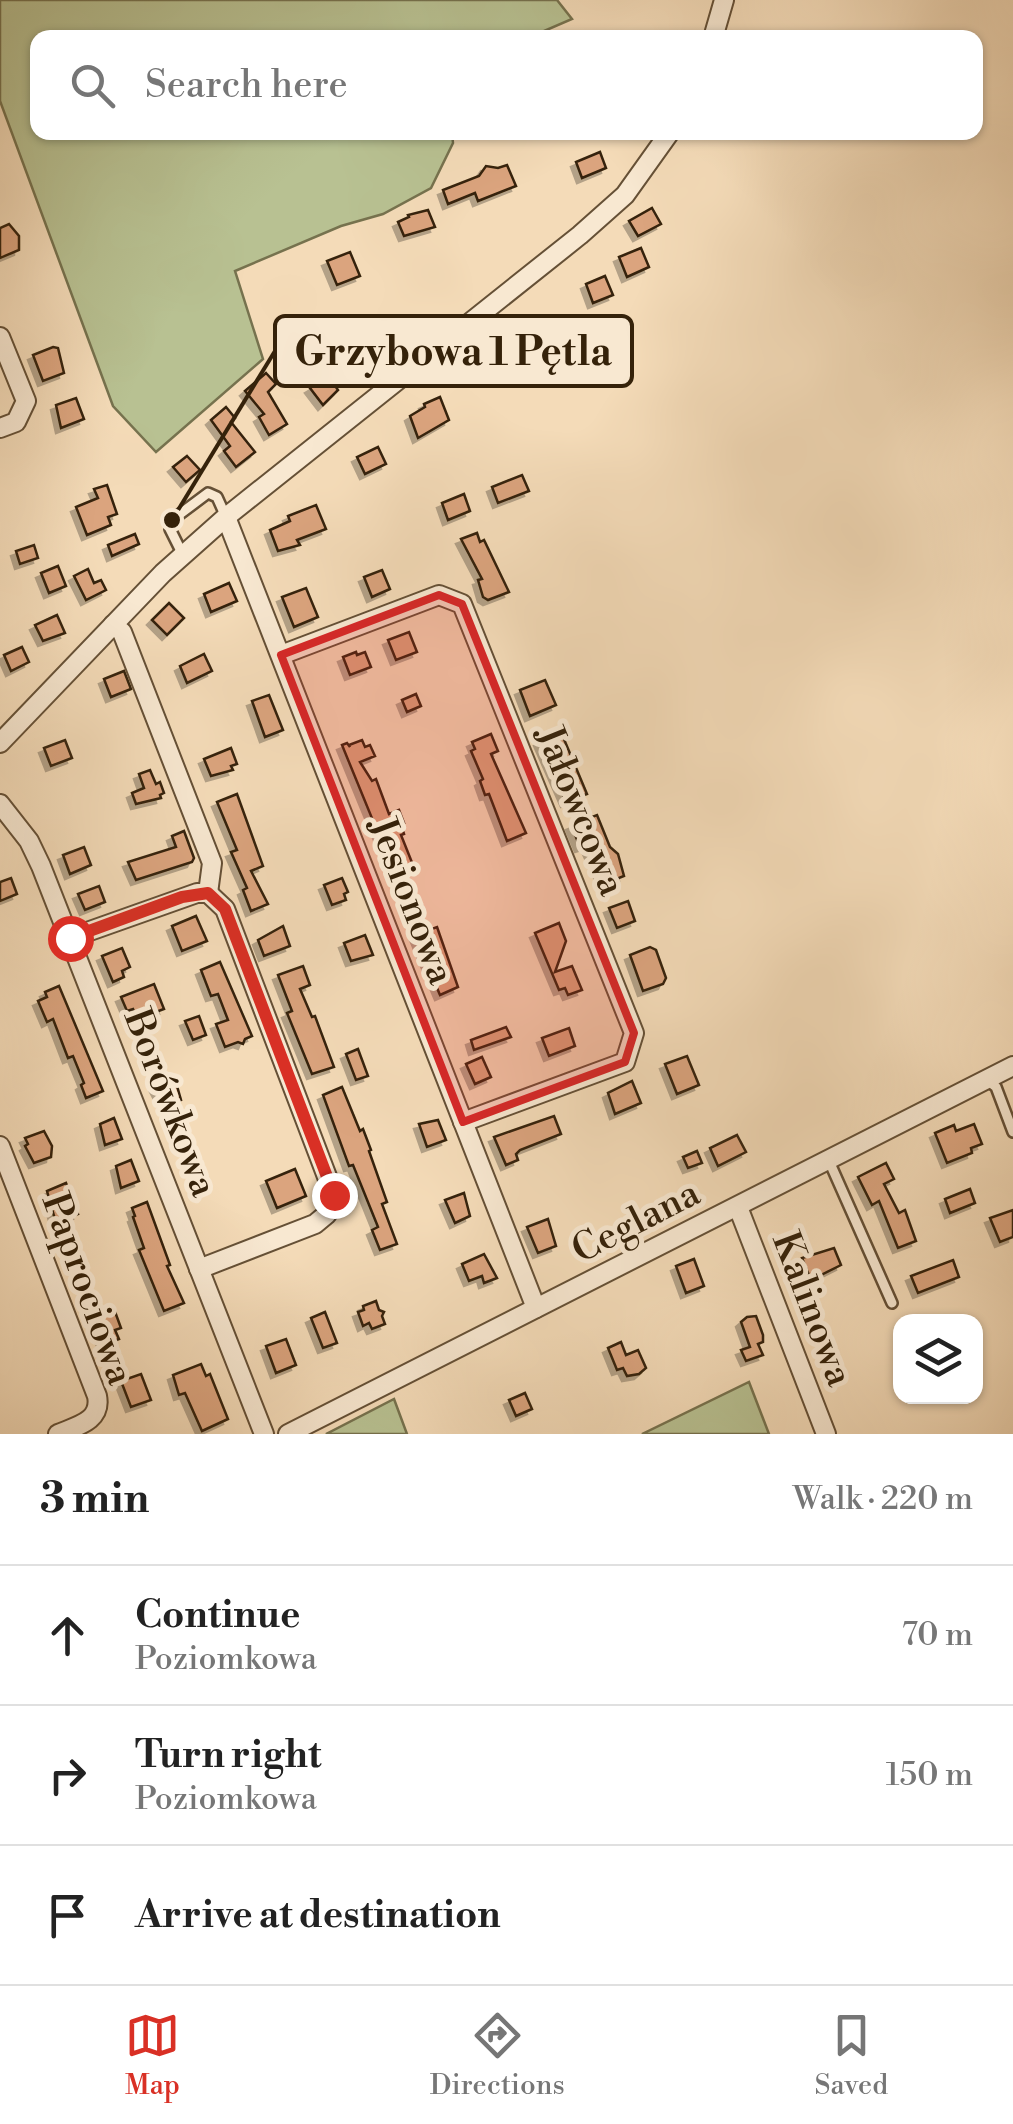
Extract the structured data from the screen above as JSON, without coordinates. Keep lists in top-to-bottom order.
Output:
{
  "streets": {
    "street": [
      "Jałowcowa",
      "Jesionowa",
      "Borówkowa",
      "Ceglana",
      "Paprociowa",
      "Kalinowa"
    ]
  },
  "crossings": [
    ["Jałowcowa", "Jesionowa"],
    ["Jesionowa", "Ceglana"],
    ["Ceglana", "Kalinowa"]
  ],
  "places": ["Grzybowa 1 Pętla"],
  "page": {
    "search": "Search here",
    "heading": ["3 min", "Walk · 220 m"],
    "list": [
      ["Continue", "Poziomkowa", "70 m"],
      ["Turn right", "Poziomkowa", "150 m"],
      "Arrive at destination"
    ],
    "nav": ["Map", "Directions", "Saved"]
  }
}
